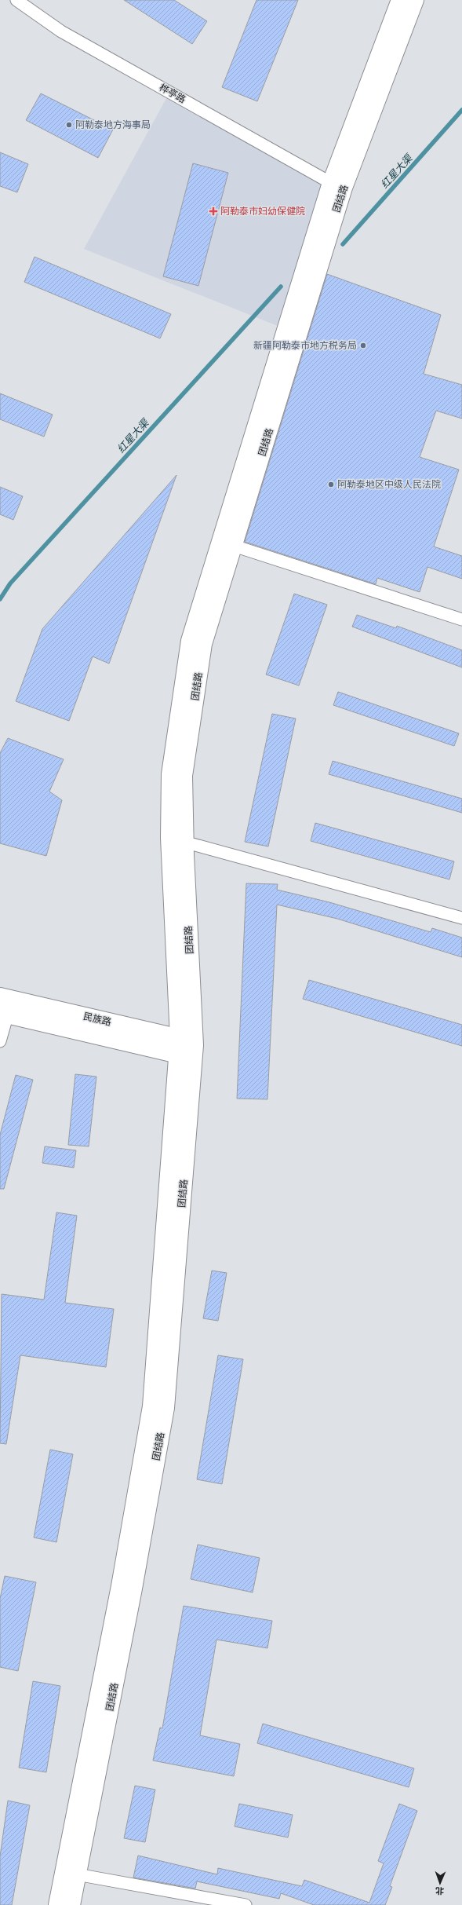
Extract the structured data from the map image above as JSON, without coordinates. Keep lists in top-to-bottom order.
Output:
{
  "streets": {
    "main road": ["团结路", "民族路"],
    "street": ["桦亭路"]
  },
  "crossings": [
    ["桦亭路", "团结路"],
    ["团结路", "民族路"]
  ],
  "water": ["红星大渠"],
  "places": {
    "other": ["阿勒泰地方海事局", "新疆阿勒泰市地方税务局", "阿勒泰地区中级人民法院"],
    "health": ["阿勒泰市妇幼保健院"]
  },
  "north": "bottom"
}
